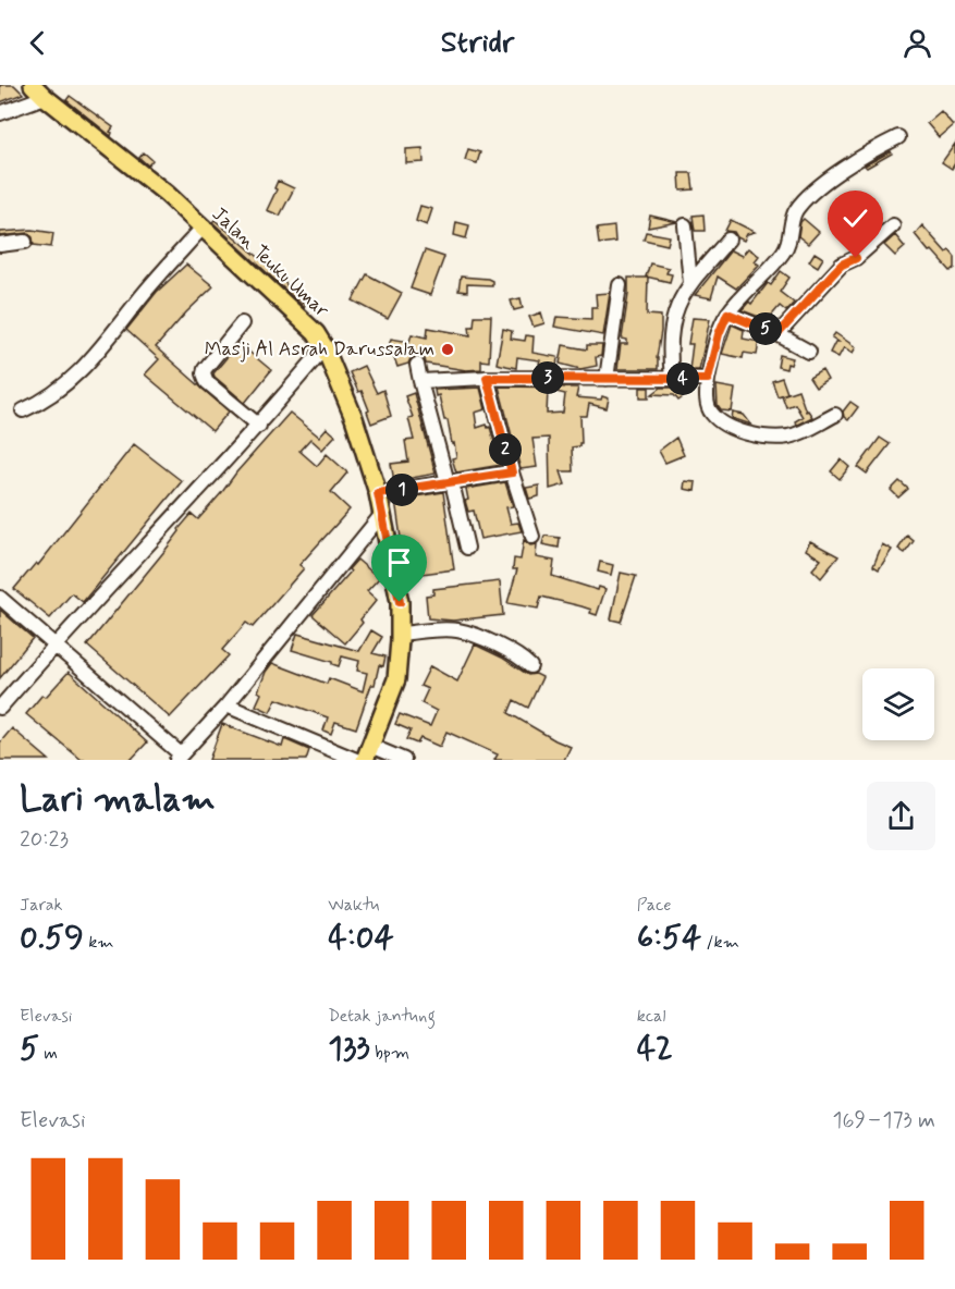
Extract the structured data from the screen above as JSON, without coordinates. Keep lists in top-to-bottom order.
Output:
{
  "streets": {
    "main road": ["Jalan Teuku Umar"]
  },
  "places": ["Masji Al Asrah Darussalam"],
  "page": {
    "header": "Stridr",
    "pins": [
      "5",
      "3",
      "4",
      "2",
      "1"
    ],
    "heading": ["Lari malam", "20:23"],
    "stats": [
      ["Jarak", "0.59 km"],
      ["Waktu", "4:04"],
      ["Pace", "6:54 /km"],
      ["Elevasi", "5 m"],
      ["Detak jantung", "133 bpm"],
      ["kcal", "42"]
    ],
    "chart": ["Elevasi", "169–173 m"]
  }
}
